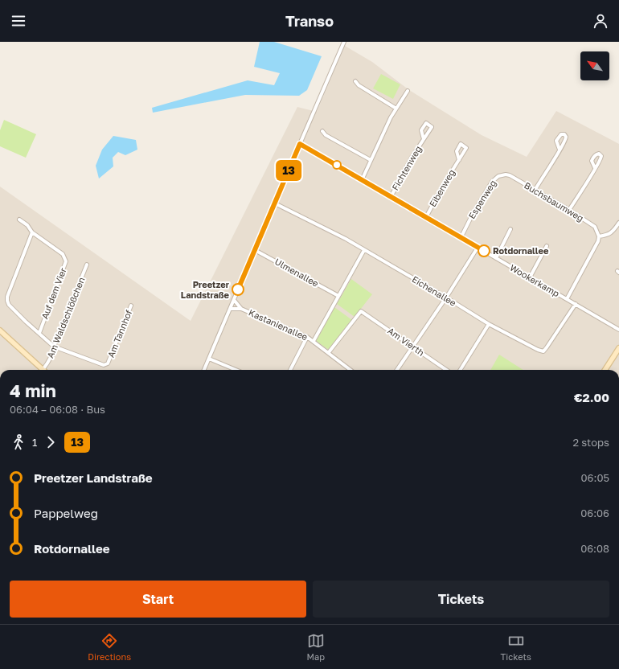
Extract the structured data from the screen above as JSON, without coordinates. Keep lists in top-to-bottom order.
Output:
{
  "streets": {
    "street": [
      "Fichtenweg",
      "Eibenweg",
      "Espenweg",
      "Buchsbaumweg",
      "Ulmenallee",
      "Wookerkamp",
      "Eichenallee",
      "Auf dem Vier",
      "Am Waldschlößchen",
      "Kastanienallee",
      "Am Tannhof",
      "Am Vierth"
    ]
  },
  "crossings": [
    ["Fichtenweg", "Wookerkamp"],
    ["Eibenweg", "Wookerkamp"],
    ["Espenweg", "Buchsbaumweg"],
    ["Espenweg", "Wookerkamp"],
    ["Wookerkamp", "Eichenallee"],
    ["Auf dem Vier", "Am Waldschlößchen"],
    ["Auf dem Vier", "Am Tannhof"],
    ["Am Waldschlößchen", "Am Tannhof"],
    ["Kastanienallee", "Am Vierth"]
  ],
  "places": ["Rotdornallee", "Preetzer Landstraße"],
  "lines": ["bus line 13"],
  "north": "top left",
  "page": {
    "header": "Transo",
    "on_map": "13",
    "heading": ["4 min", "06:04 – 06:08 · Bus", "€2.00"],
    "legs": ["1", "13", "2 stops"],
    "list": [
      {
        "name": "Preetzer Landstraße",
        "value": "06:05"
      },
      {
        "name": "Pappelweg",
        "value": "06:06"
      },
      {
        "name": "Rotdornallee",
        "value": "06:08"
      }
    ],
    "buttons": ["Start", "Tickets"],
    "tabs": ["Directions", "Map", "Tickets"]
  }
}
